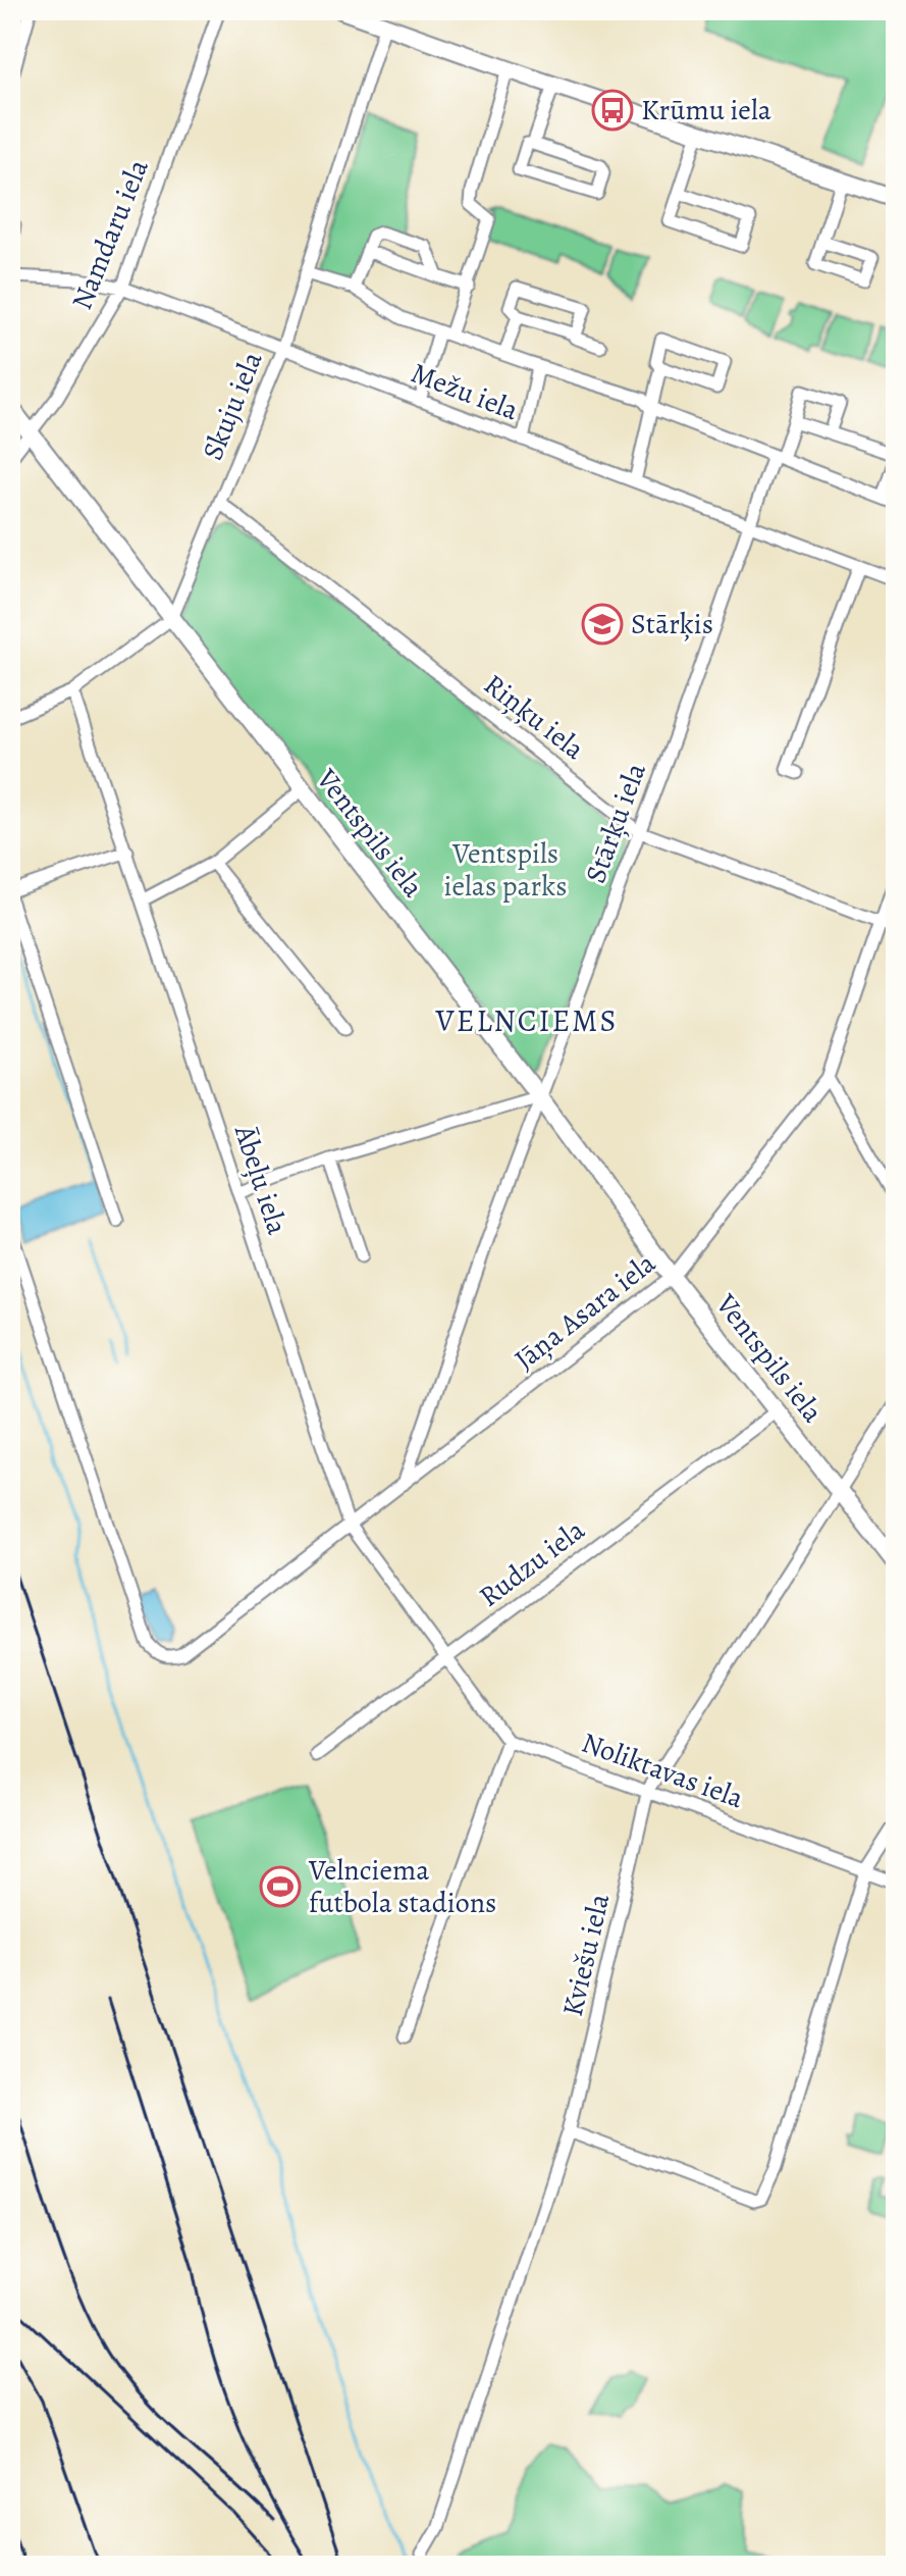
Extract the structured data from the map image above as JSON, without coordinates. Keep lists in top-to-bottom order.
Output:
{
  "streets": {
    "street": [
      "Namdaru iela",
      "Mežu iela",
      "Skuju iela",
      "Riņķu iela",
      "Stārķu iela",
      "Ventspils iela",
      "Ābeļu iela",
      "Jāņa Asara iela",
      "Rudzu iela",
      "Noliktavas iela",
      "Kviešu iela"
    ]
  },
  "crossings": [
    ["Namdaru iela", "Mežu iela"],
    ["Namdaru iela", "Ventspils iela"],
    ["Mežu iela", "Skuju iela"],
    ["Mežu iela", "Stārķu iela"],
    ["Skuju iela", "Riņķu iela"],
    ["Skuju iela", "Ventspils iela"],
    ["Riņķu iela", "Stārķu iela"],
    ["Riņķu iela", "Jāņa Asara iela"],
    ["Stārķu iela", "Ventspils iela"],
    ["Stārķu iela", "Jāņa Asara iela"],
    ["Ventspils iela", "Jāņa Asara iela"],
    ["Ventspils iela", "Rudzu iela"],
    ["Ventspils iela", "Kviešu iela"],
    ["Ābeļu iela", "Jāņa Asara iela"],
    ["Ābeļu iela", "Rudzu iela"],
    ["Noliktavas iela", "Kviešu iela"]
  ],
  "districts": ["VELNCIEMS"],
  "parks": ["Ventspils ielas parks"],
  "places": {
    "bus stop": ["Krūmu iela"],
    "school or university": ["Stārķis"],
    "sports": ["Velnciema futbola stadions"]
  }
}
